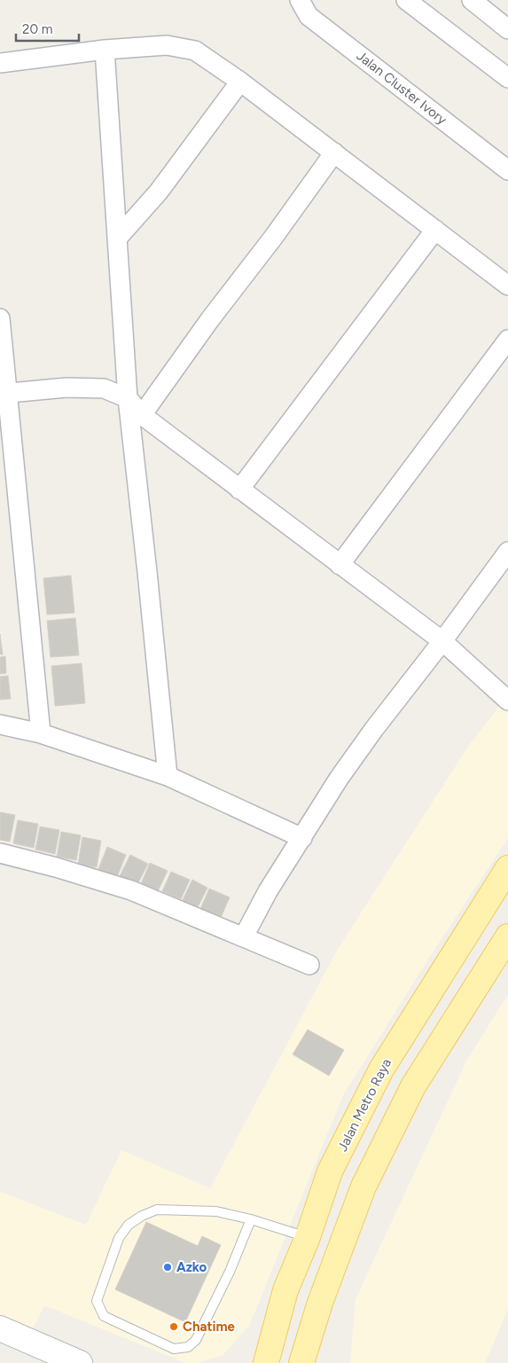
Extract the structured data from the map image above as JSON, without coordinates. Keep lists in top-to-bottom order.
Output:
{
  "streets": {
    "main road": ["Jalan Metro Raya"],
    "street": ["Jalan Cluster Ivory"]
  },
  "places": ["Azko", "Chatime"],
  "scale_bar": "20 m"
}
